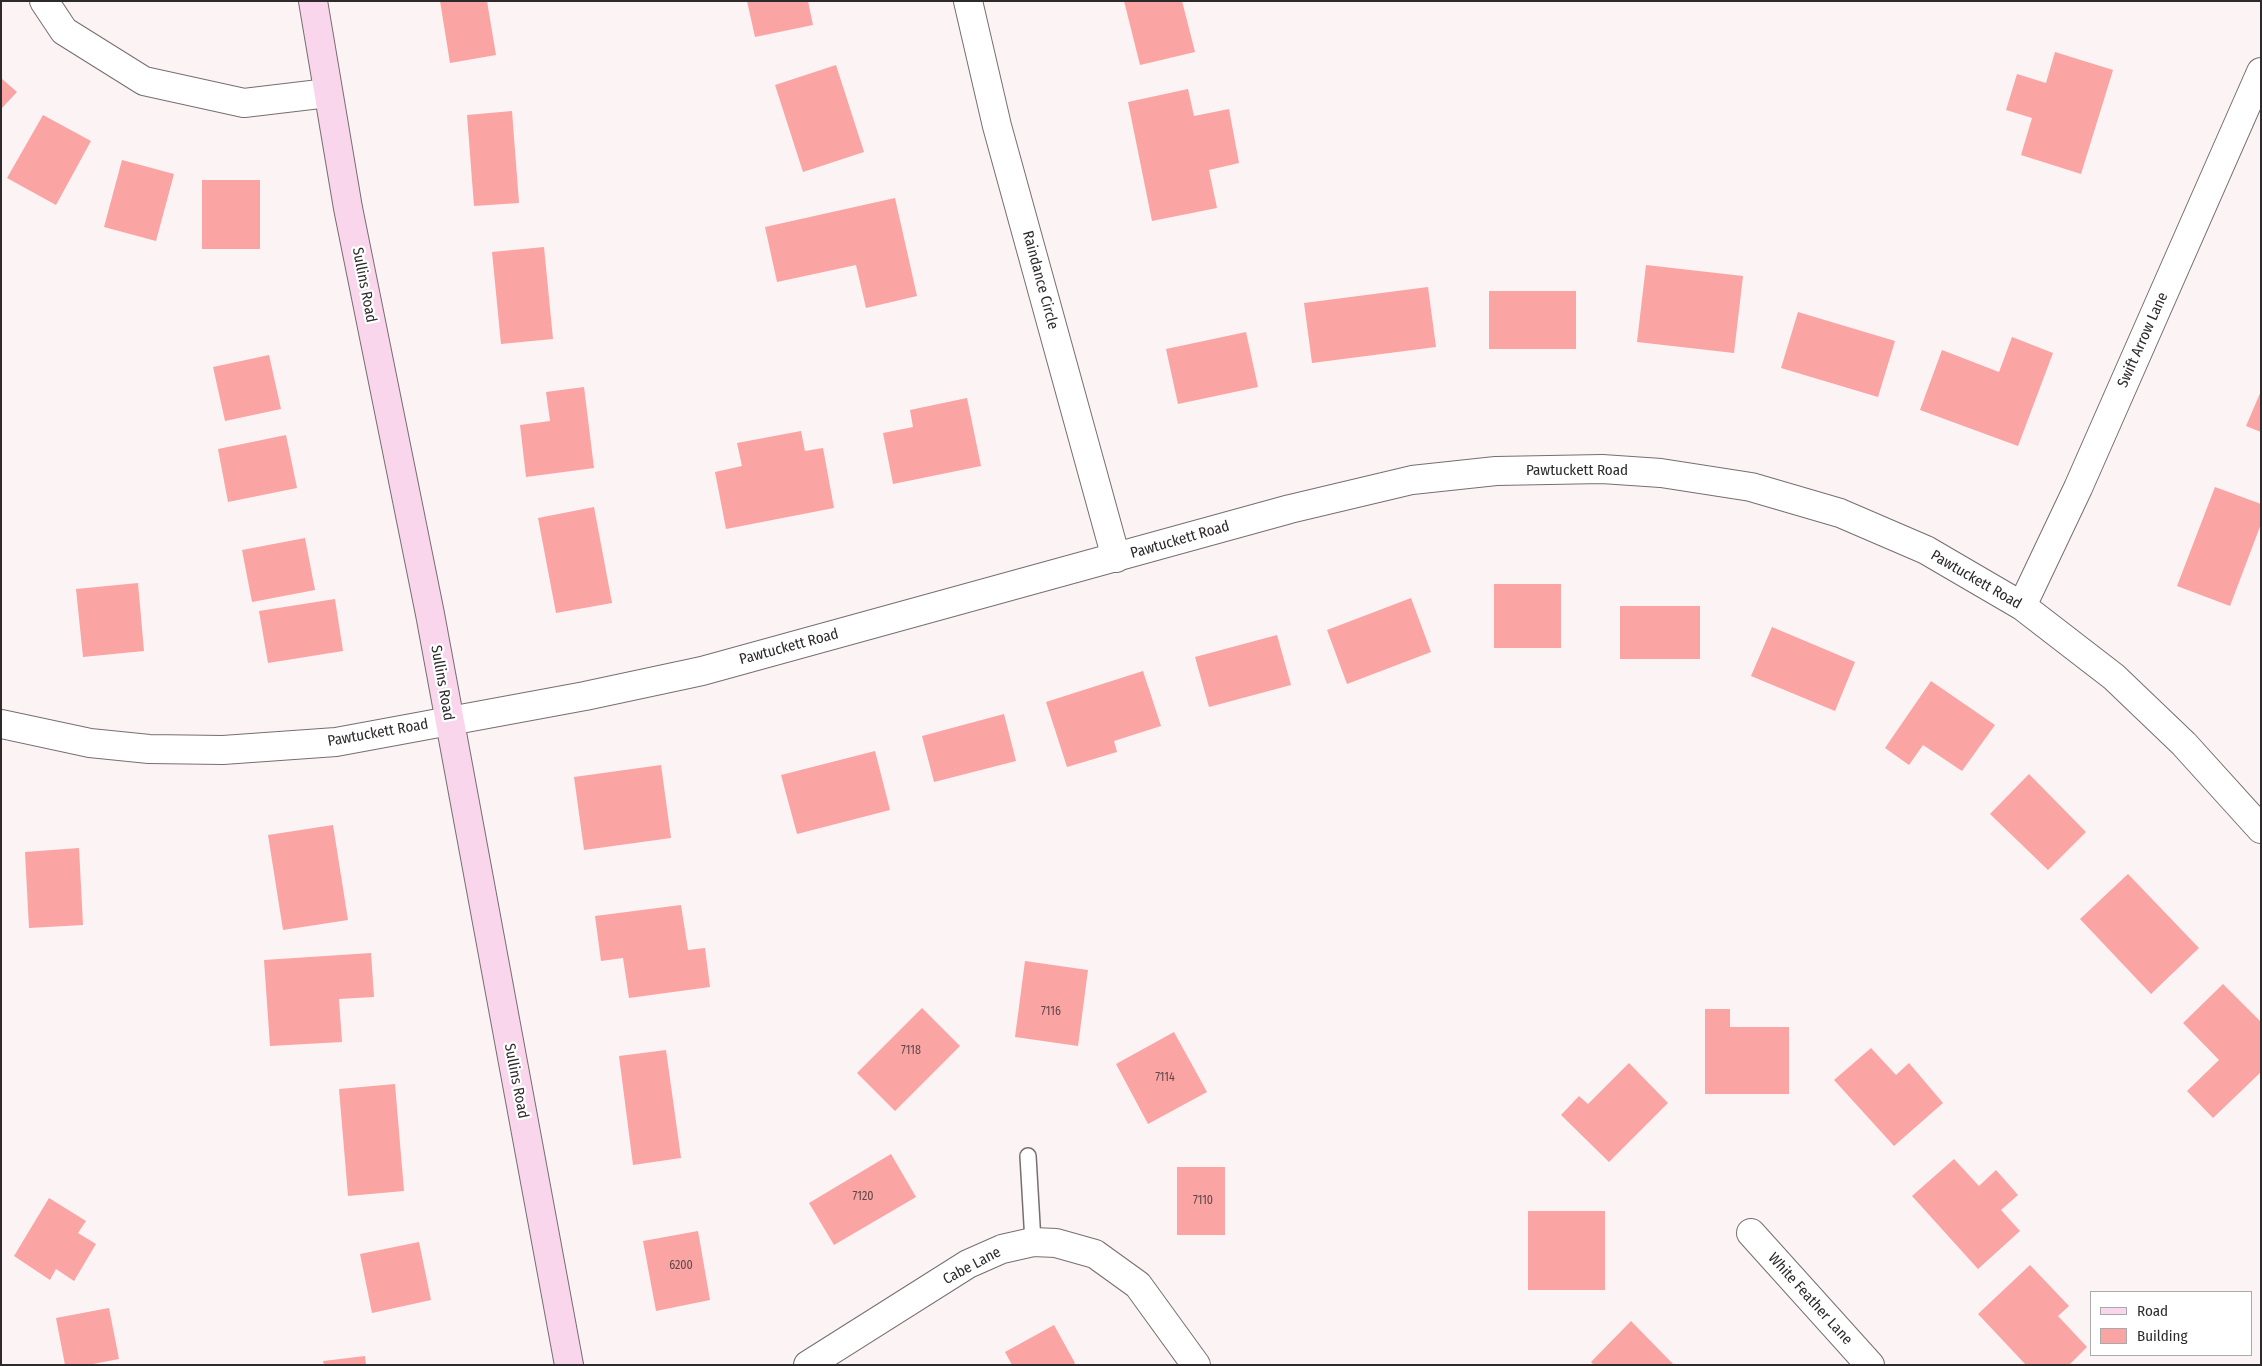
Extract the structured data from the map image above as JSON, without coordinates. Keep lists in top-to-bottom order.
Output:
{
  "streets": {
    "street": [
      "Raindance Circle",
      "Sullins Road",
      "Swift Arrow Lane",
      "Pawtuckett Road",
      "Cabe Lane",
      "White Feather Lane"
    ]
  },
  "crossings": [
    ["Raindance Circle", "Pawtuckett Road"],
    ["Sullins Road", "Pawtuckett Road"],
    ["Swift Arrow Lane", "Pawtuckett Road"]
  ],
  "house_numbers": [
    "7116",
    "7118",
    "7114",
    "7120",
    "7110",
    "6200"
  ],
  "legend": ["Road", "Building"]
}
